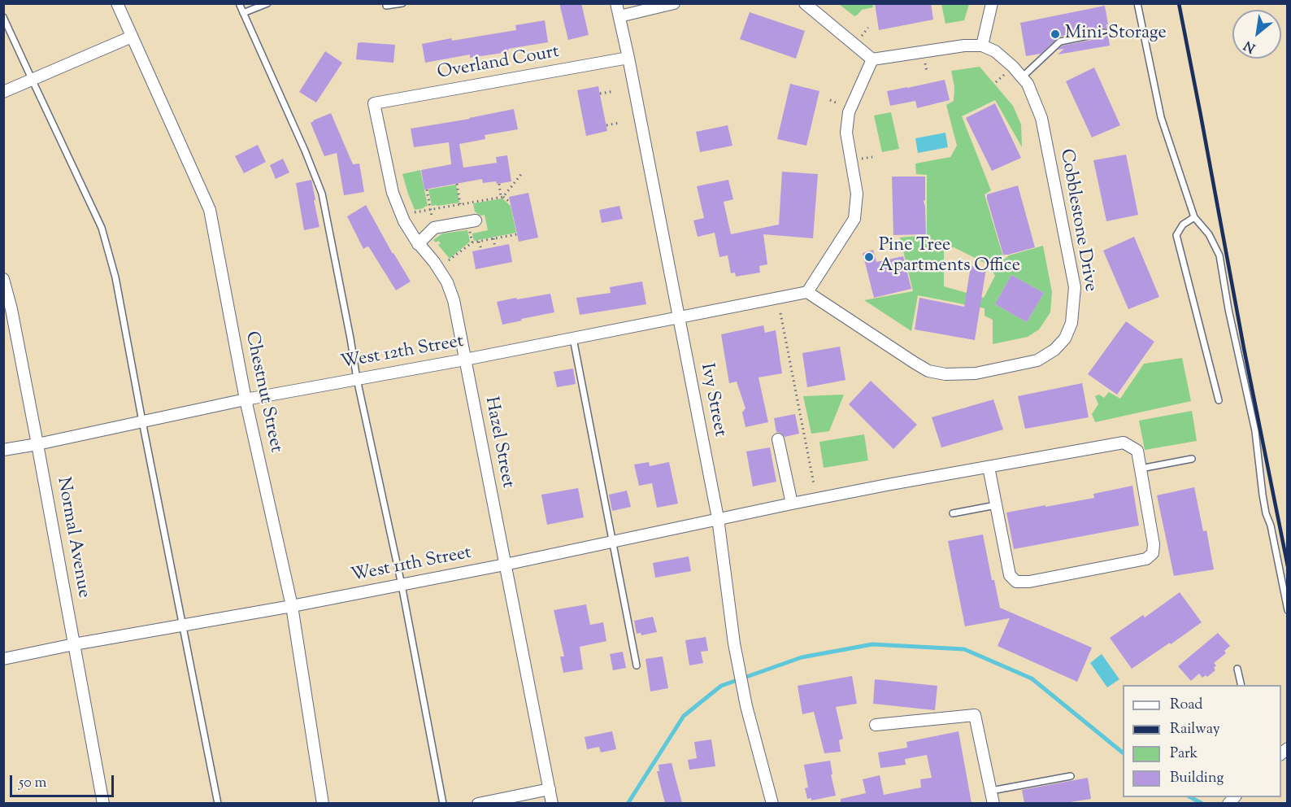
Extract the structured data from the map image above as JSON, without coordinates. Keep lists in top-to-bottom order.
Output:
{
  "streets": {
    "street": [
      "Overland Court",
      "Cobblestone Drive",
      "West 12th Street",
      "Chestnut Street",
      "Ivy Street",
      "Hazel Street",
      "Normal Avenue",
      "West 11th Street"
    ]
  },
  "crossings": [
    ["Overland Court", "Ivy Street"],
    ["Overland Court", "Hazel Street"],
    ["Cobblestone Drive", "West 12th Street"],
    ["West 12th Street", "Chestnut Street"],
    ["West 12th Street", "Ivy Street"],
    ["West 12th Street", "Hazel Street"],
    ["West 12th Street", "Normal Avenue"],
    ["Chestnut Street", "West 11th Street"],
    ["Ivy Street", "West 11th Street"],
    ["Hazel Street", "West 11th Street"],
    ["Normal Avenue", "West 11th Street"]
  ],
  "places": ["Mini-Storage", "Pine Tree Apartments Office"],
  "legend": [
    "Road",
    "Railway",
    "Park",
    "Building"
  ],
  "scale_bar": "50 m",
  "north": "bottom left"
}
